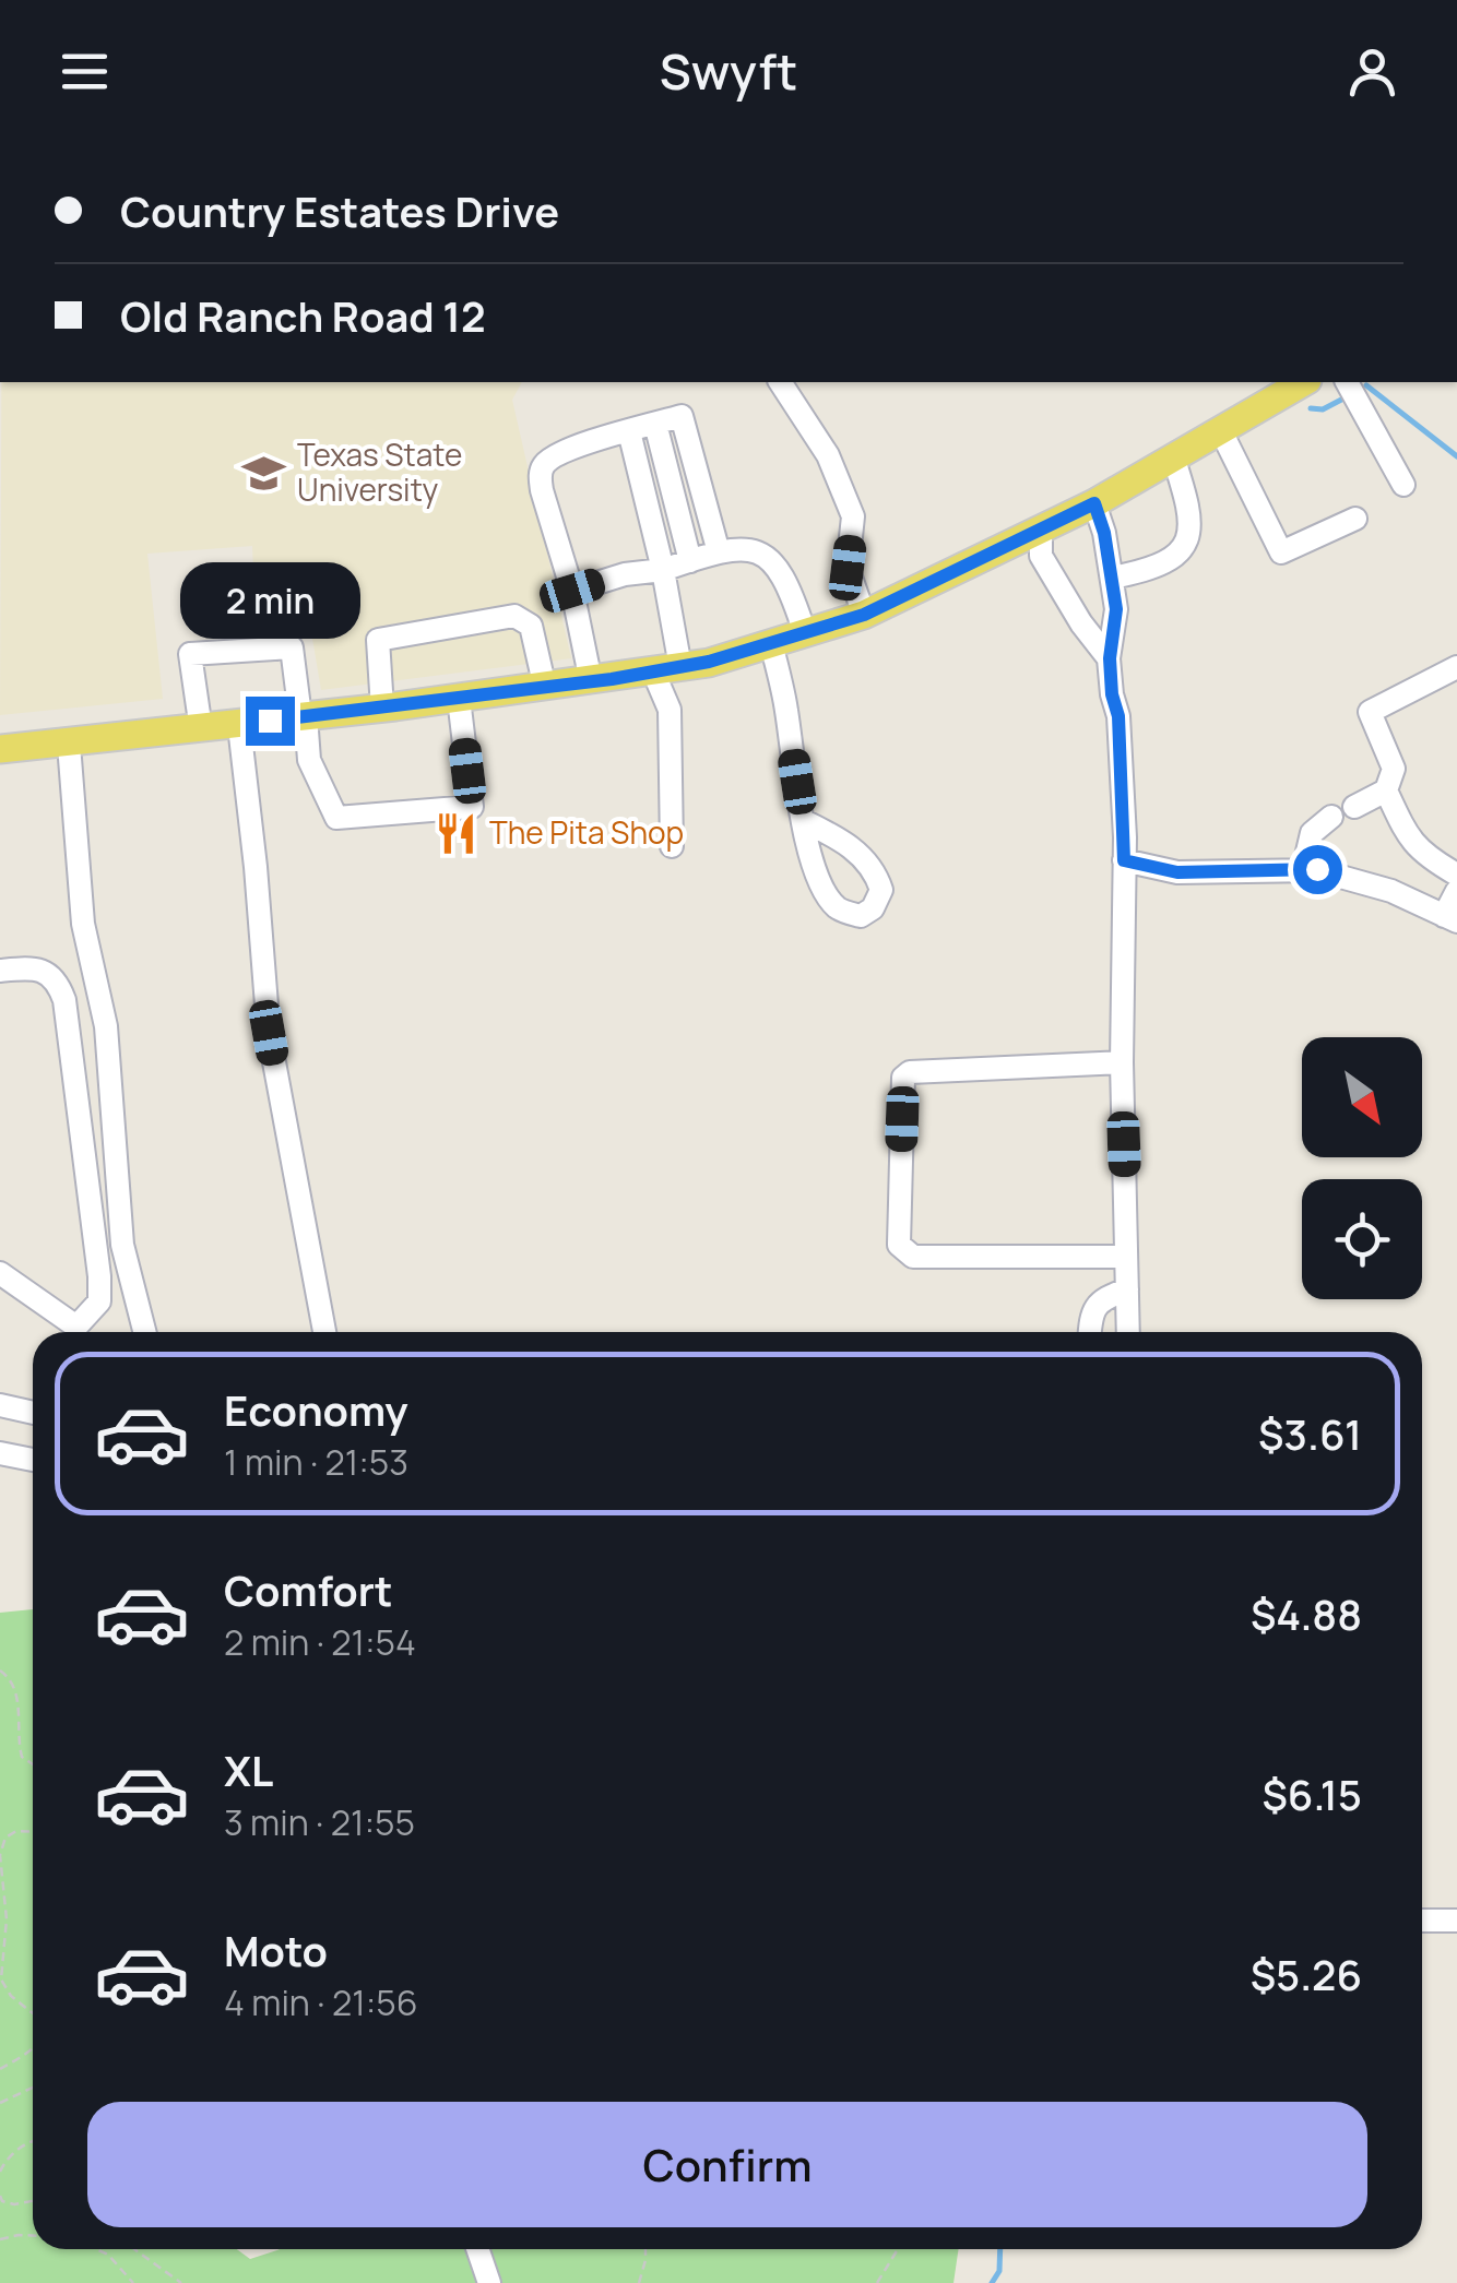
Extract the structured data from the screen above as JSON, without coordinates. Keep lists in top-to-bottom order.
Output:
{
  "places": {
    "school or university": ["Texas State University"],
    "restaurant": ["The Pita Shop"]
  },
  "north": "bottom right",
  "page": {
    "header": "Swyft",
    "banner": ["Country Estates Drive", "Old Ranch Road 12"],
    "bubble": "2 min",
    "list": [
      {
        "name": "Economy",
        "note": "1 min · 21:53",
        "value": "$3.61"
      },
      {
        "name": "Comfort",
        "note": "2 min · 21:54",
        "value": "$4.88"
      },
      {
        "name": "XL",
        "note": "3 min · 21:55",
        "value": "$6.15"
      },
      {
        "name": "Moto",
        "note": "4 min · 21:56",
        "value": "$5.26"
      }
    ],
    "buttons": "Confirm"
  }
}
